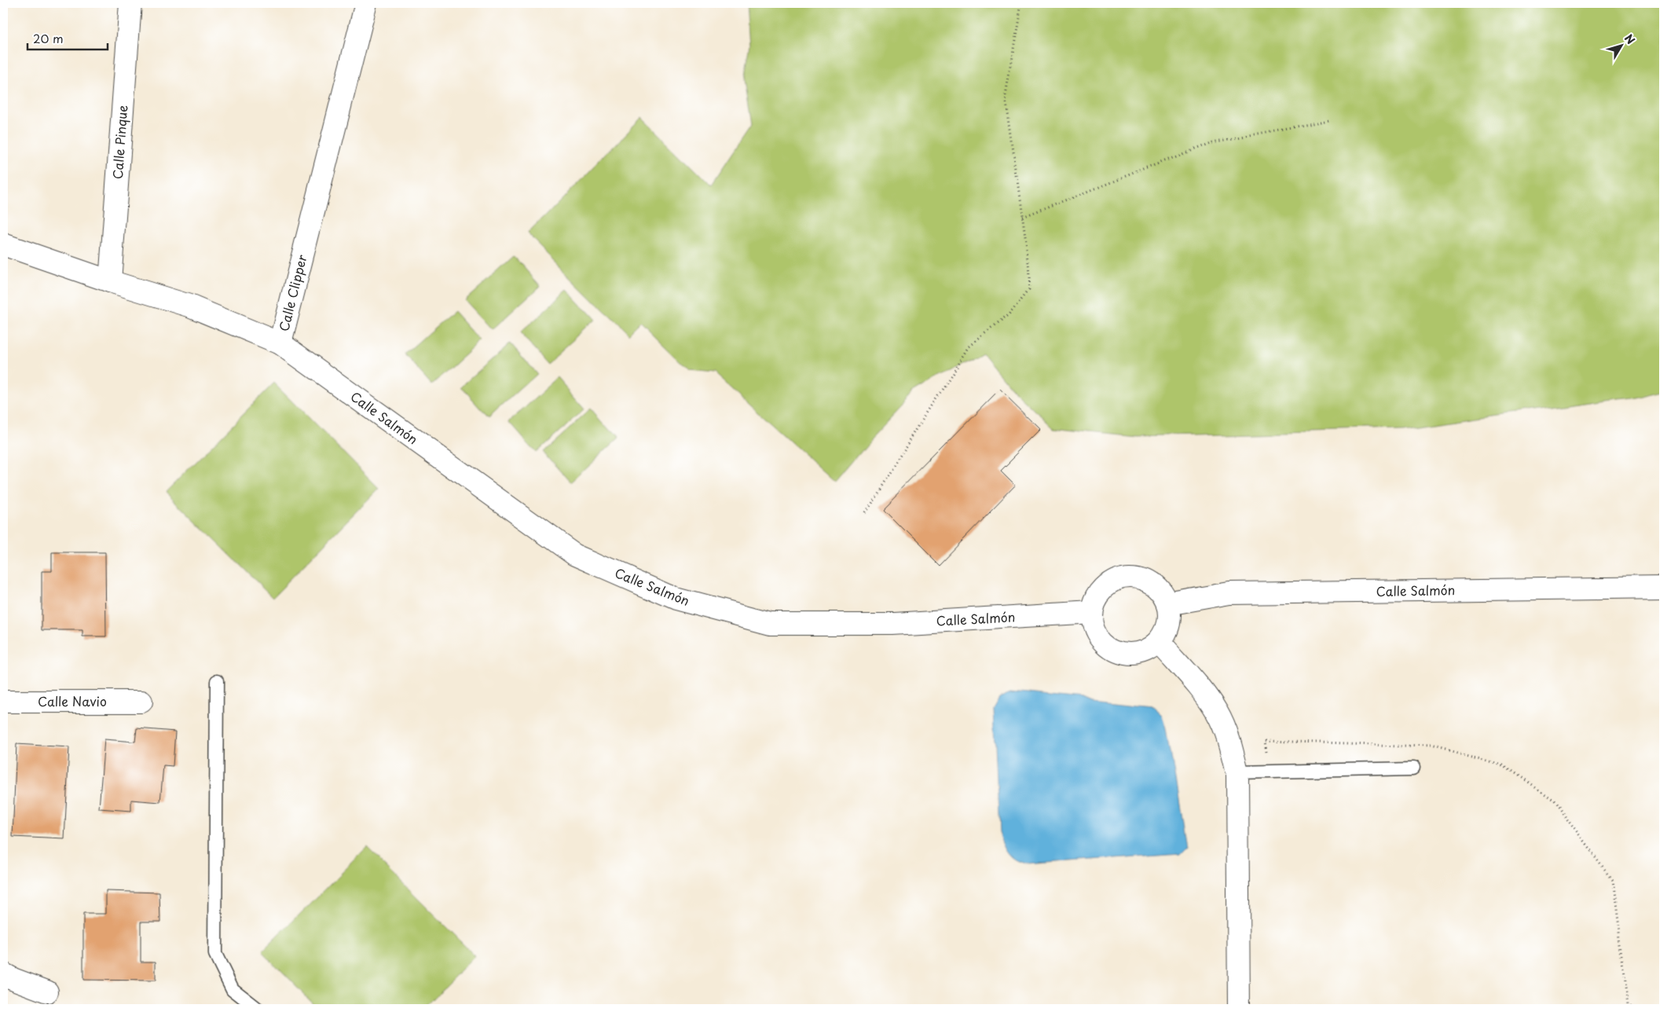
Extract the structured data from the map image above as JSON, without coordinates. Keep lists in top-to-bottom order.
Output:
{
  "streets": {
    "street": [
      "Calle Pinque",
      "Calle Clipper",
      "Calle Salmón",
      "Calle Navio"
    ]
  },
  "crossings": [
    ["Calle Pinque", "Calle Clipper"],
    ["Calle Clipper", "Calle Salmón"]
  ],
  "scale_bar": "20 m",
  "north": "top right"
}
